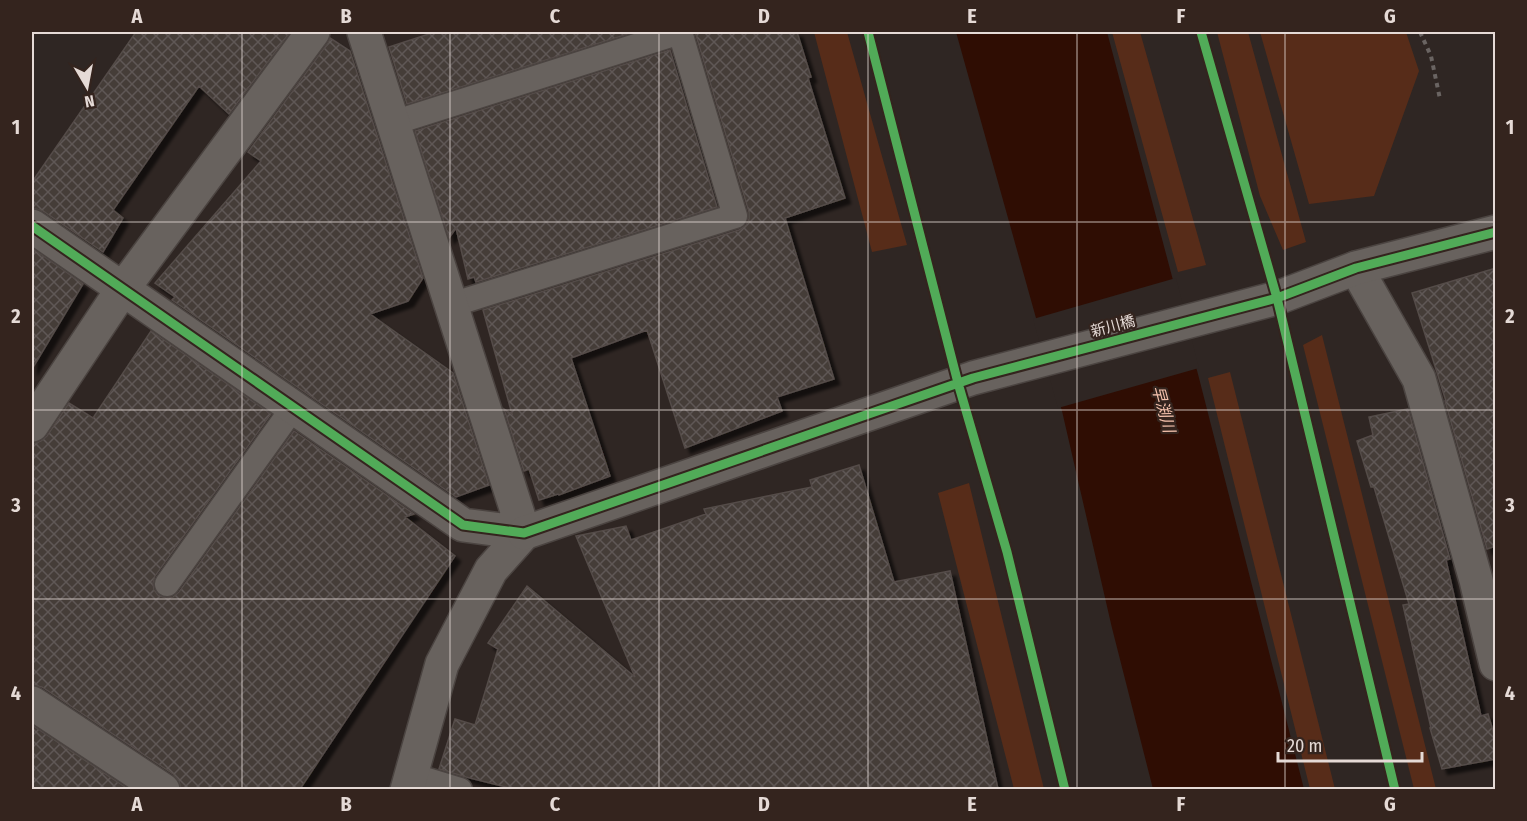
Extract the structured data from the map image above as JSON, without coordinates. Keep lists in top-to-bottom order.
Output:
{
  "streets": {
    "street": ["新川橋"]
  },
  "water": ["早渕川"],
  "scale_bar": "20 m",
  "north": "bottom",
  "grid": {
    "columns": [
      "A",
      "B",
      "C",
      "D",
      "E",
      "F",
      "G"
    ],
    "rows": [
      "1",
      "2",
      "3",
      "4"
    ]
  }
}
